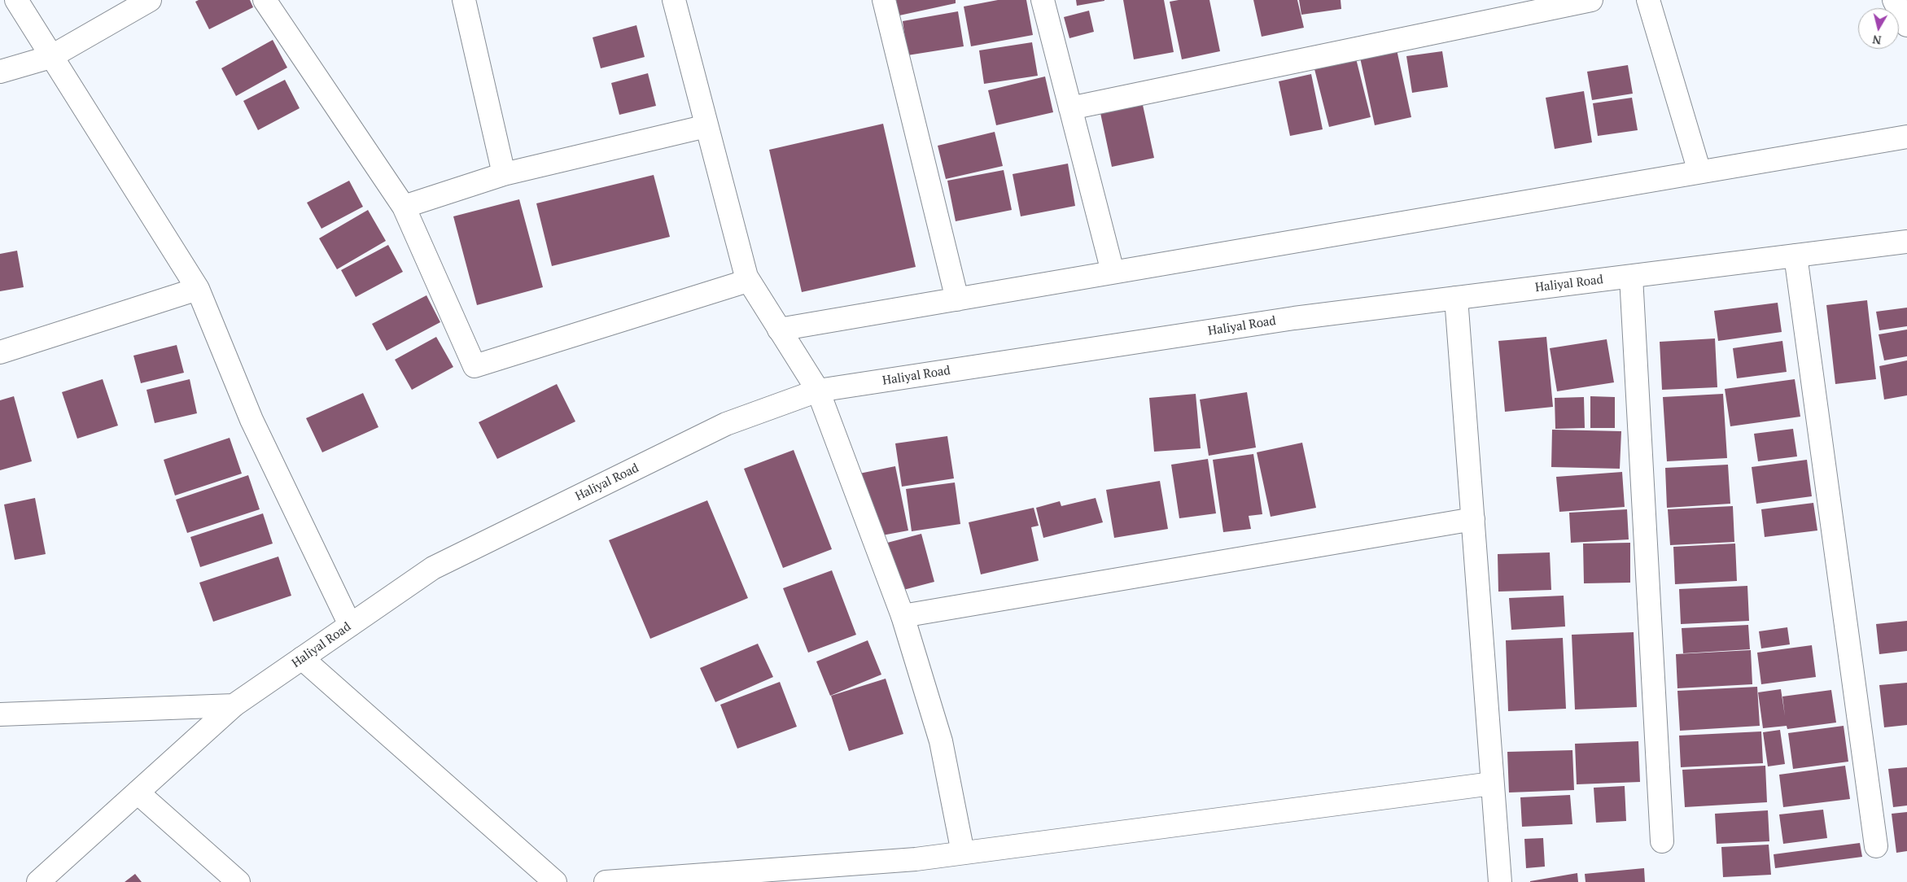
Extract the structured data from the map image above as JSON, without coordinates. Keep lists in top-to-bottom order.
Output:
{
  "streets": {
    "street": ["Haliyal Road"]
  },
  "north": "bottom"
}
